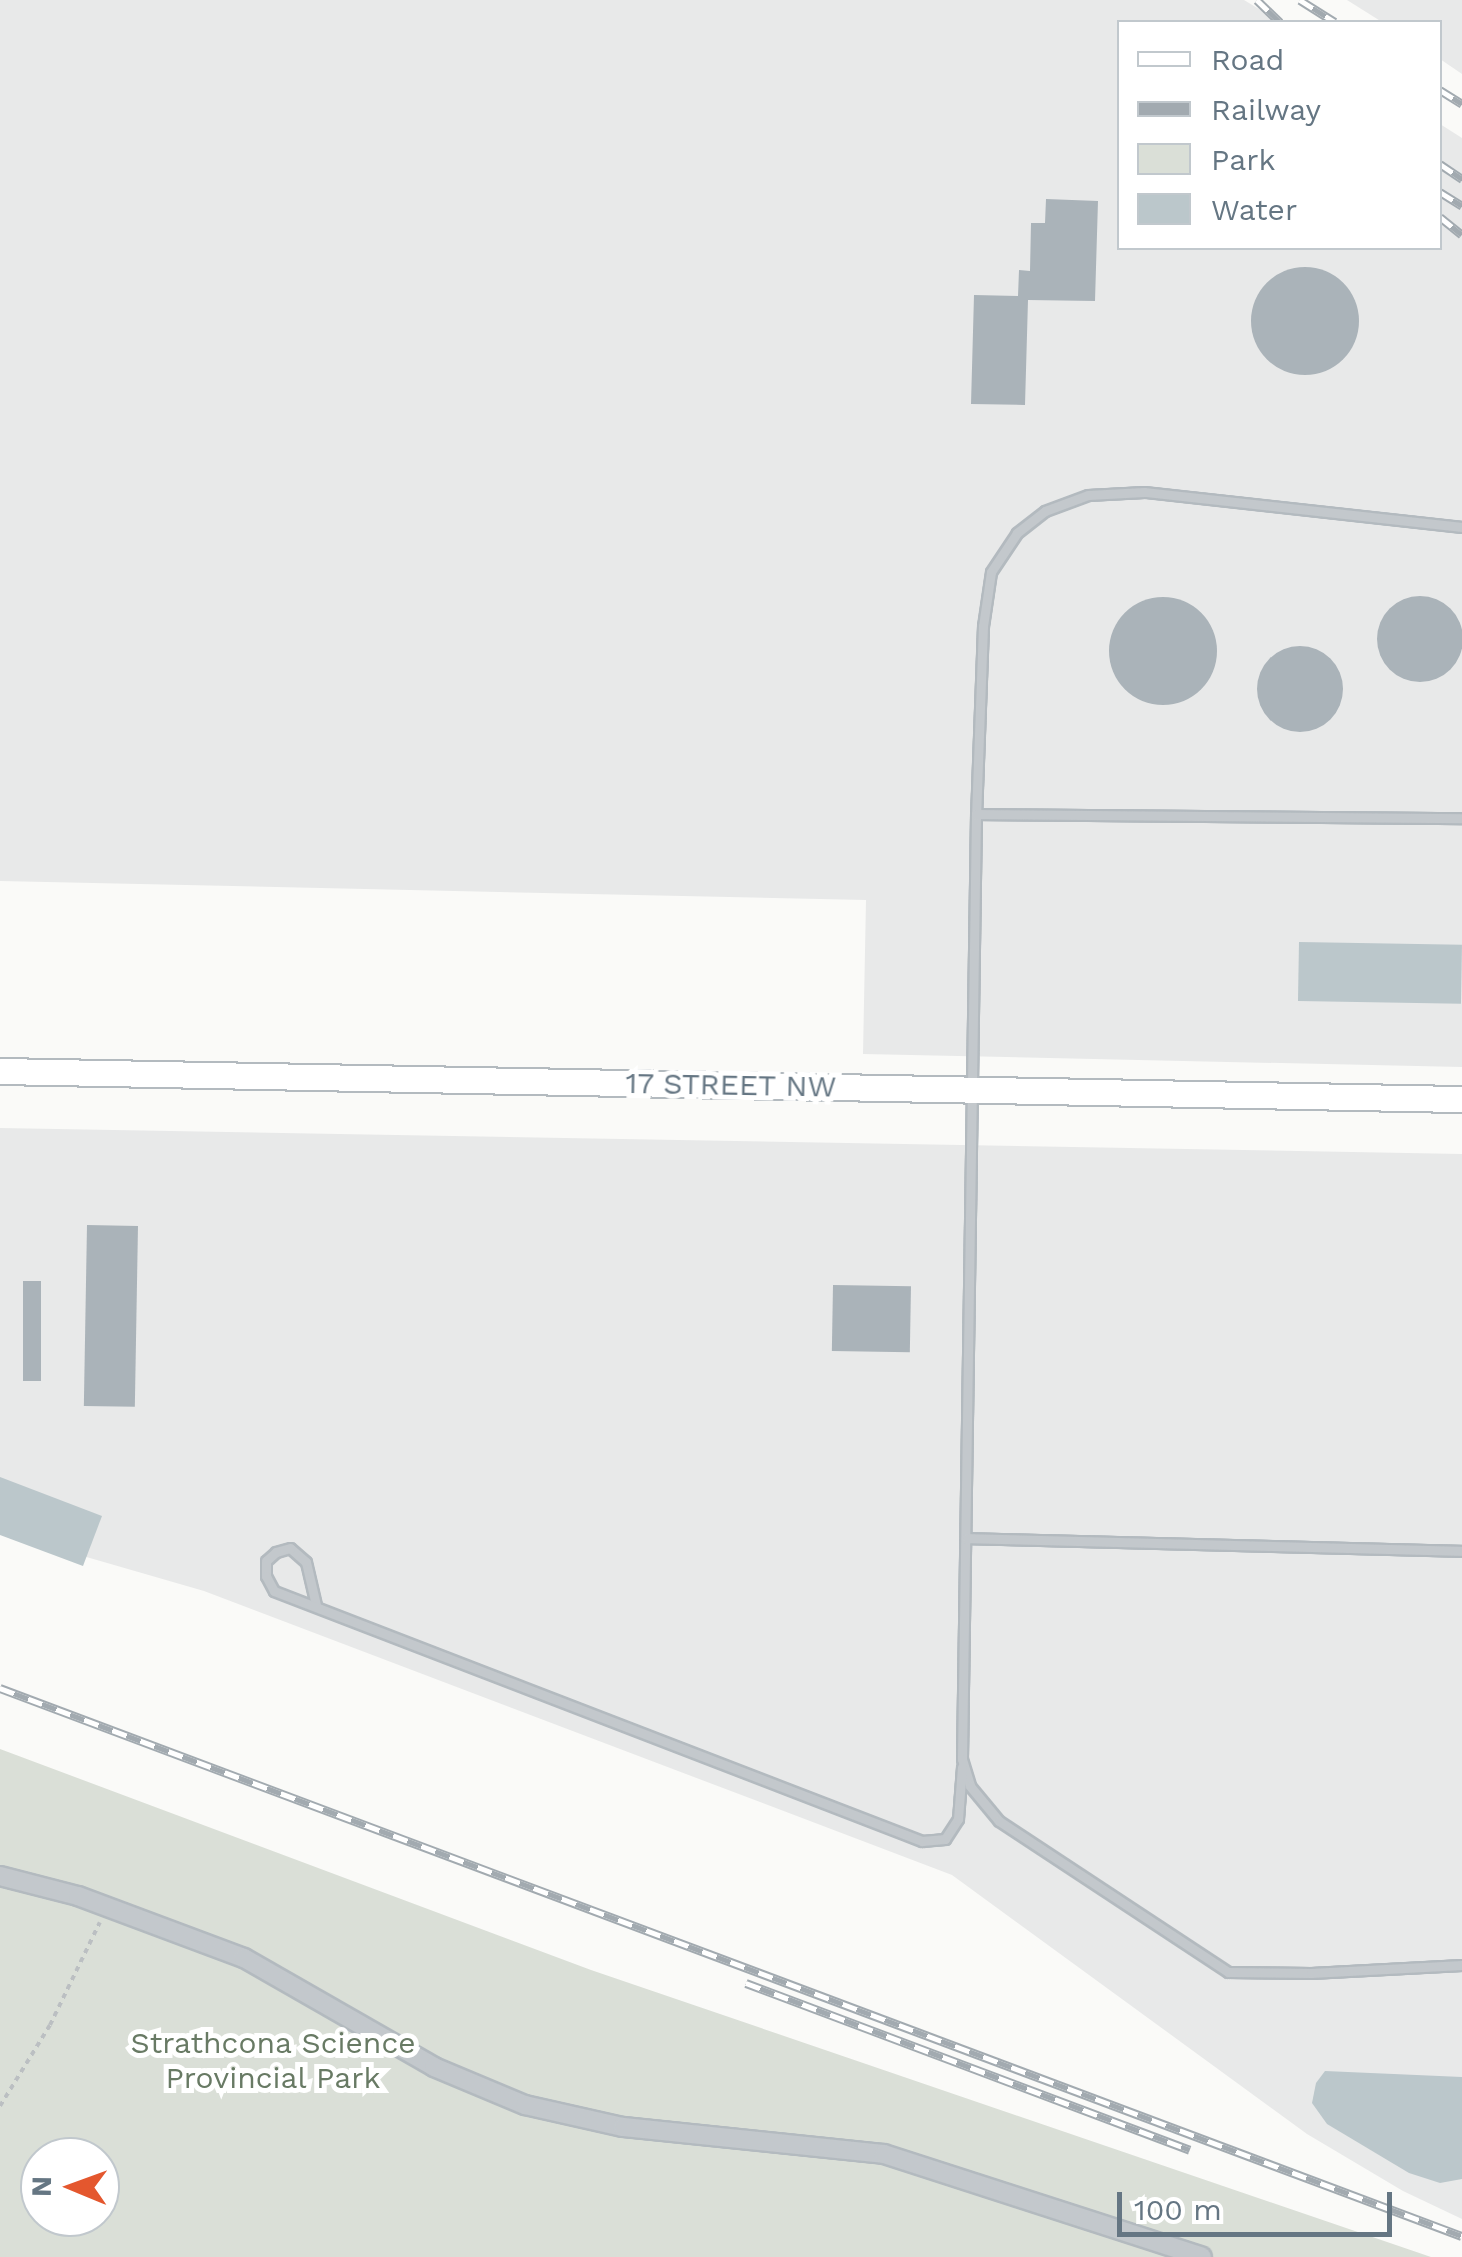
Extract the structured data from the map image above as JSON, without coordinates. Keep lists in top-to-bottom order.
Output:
{
  "streets": {
    "main road": ["17 STREET NW"]
  },
  "parks": ["Strathcona Science Provincial Park"],
  "legend": [
    "Road",
    "Railway",
    "Park",
    "Water"
  ],
  "scale_bar": "100 m",
  "north": "left"
}
